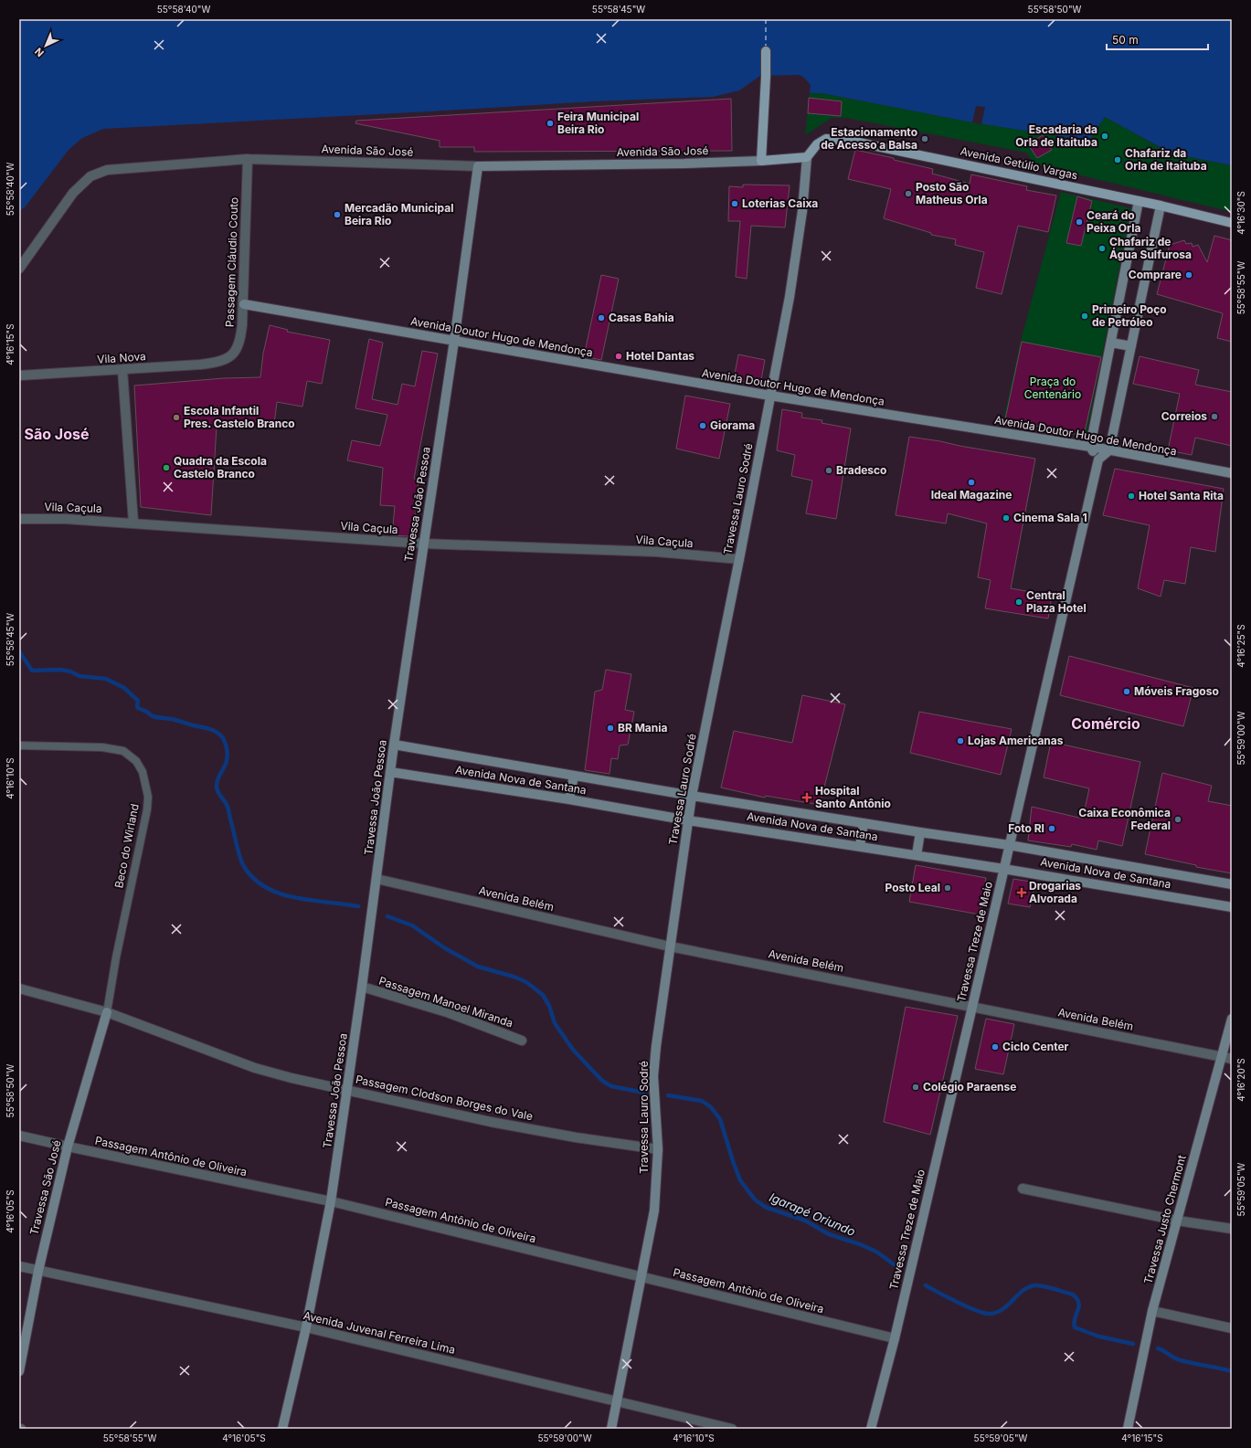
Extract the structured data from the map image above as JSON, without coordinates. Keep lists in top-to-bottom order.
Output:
{
  "streets": {
    "main road": ["Avenida Getúlio Vargas"],
    "street": [
      "Avenida São José",
      "Passagem Cláudio Couto",
      "Avenida Doutor Hugo de Mendonça",
      "Vila Nova",
      "Travessa Lauro Sodré",
      "Travessa João Pessoa",
      "Vila Caçula",
      "Avenida Nova de Santana",
      "Avenida Belém",
      "Travessa Treze de Maio",
      "Passagem Manoel Miranda",
      "Passagem Clodson Borges do Vale",
      "Passagem Antônio de Oliveira",
      "Travessa São José",
      "Travessa Justo Chermont",
      "Avenida Juvenal Ferreira Lima"
    ],
    "lane": ["Beco do Wirland"]
  },
  "crossings": [
    ["Avenida São José", "Passagem Cláudio Couto"],
    ["Avenida São José", "Travessa João Pessoa"],
    ["Avenida Getúlio Vargas", "Travessa Lauro Sodré"],
    ["Passagem Cláudio Couto", "Avenida Doutor Hugo de Mendonça"],
    ["Passagem Cláudio Couto", "Vila Nova"],
    ["Avenida Doutor Hugo de Mendonça", "Travessa Lauro Sodré"],
    ["Avenida Doutor Hugo de Mendonça", "Travessa João Pessoa"],
    ["Travessa Lauro Sodré", "Vila Caçula"],
    ["Travessa Lauro Sodré", "Avenida Nova de Santana"],
    ["Travessa Lauro Sodré", "Avenida Belém"],
    ["Travessa Lauro Sodré", "Passagem Clodson Borges do Vale"],
    ["Travessa Lauro Sodré", "Passagem Antônio de Oliveira"],
    ["Travessa Lauro Sodré", "Avenida Juvenal Ferreira Lima"],
    ["Travessa João Pessoa", "Vila Caçula"],
    ["Travessa João Pessoa", "Avenida Nova de Santana"],
    ["Travessa João Pessoa", "Avenida Belém"],
    ["Travessa João Pessoa", "Passagem Manoel Miranda"],
    ["Travessa João Pessoa", "Passagem Clodson Borges do Vale"],
    ["Travessa João Pessoa", "Passagem Antônio de Oliveira"],
    ["Travessa João Pessoa", "Avenida Juvenal Ferreira Lima"],
    ["Avenida Nova de Santana", "Travessa Treze de Maio"],
    ["Beco do Wirland", "Passagem Clodson Borges do Vale"],
    ["Beco do Wirland", "Travessa São José"],
    ["Avenida Belém", "Travessa Treze de Maio"],
    ["Avenida Belém", "Travessa Justo Chermont"],
    ["Travessa Treze de Maio", "Passagem Antônio de Oliveira"],
    ["Passagem Clodson Borges do Vale", "Travessa São José"],
    ["Passagem Antônio de Oliveira", "Travessa São José"],
    ["Travessa São José", "Avenida Juvenal Ferreira Lima"]
  ],
  "districts": ["São José", "Comércio"],
  "water": ["Igarapé Oriundo"],
  "parks": ["Praça do Centenário"],
  "places": {
    "other": [
      "Feira Municipal Beira Rio",
      "Escadaria da Orla de Itaituba",
      "Estacionamento de Acesso a Balsa",
      "Chafariz da Orla de Itaituba",
      "Posto São Matheus Orla",
      "Loterias Caixa",
      "Mercadão Municipal Beira Rio",
      "Ceará do Peixa Orla",
      "Chafariz de Água Sulfurosa",
      "Comprare",
      "Primeiro Poço de Petróleo",
      "Casas Bahia",
      "Hotel Dantas",
      "Correios",
      "Escola Infantil Pres. Castelo Branco",
      "Giorama",
      "Quadra da Escola Castelo Branco",
      "Bradesco",
      "Ideal Magazine",
      "Hotel Santa Rita",
      "Cinema Sala 1",
      "Central Plaza Hotel",
      "Móveis Fragoso",
      "BR Mania",
      "Lojas Americanas",
      "Caixa Econômica Federal",
      "Foto RI",
      "Posto Leal",
      "Ciclo Center",
      "Colégio Paraense"
    ],
    "health": ["Hospital Santo Antônio", "Drogarias Alvorada"]
  },
  "scale_bar": "50 m",
  "north": "bottom left",
  "coordinates": [
    "55°58'40\"W",
    "55°58'45\"W",
    "55°58'50\"W",
    "4°16'30\"S",
    "55°58'55\"W",
    "4°16'15\"S",
    "4°16'25\"S",
    "55°59'00\"W",
    "4°16'10\"S",
    "4°16'20\"S",
    "55°59'05\"W",
    "4°16'05\"S"
  ]
}
